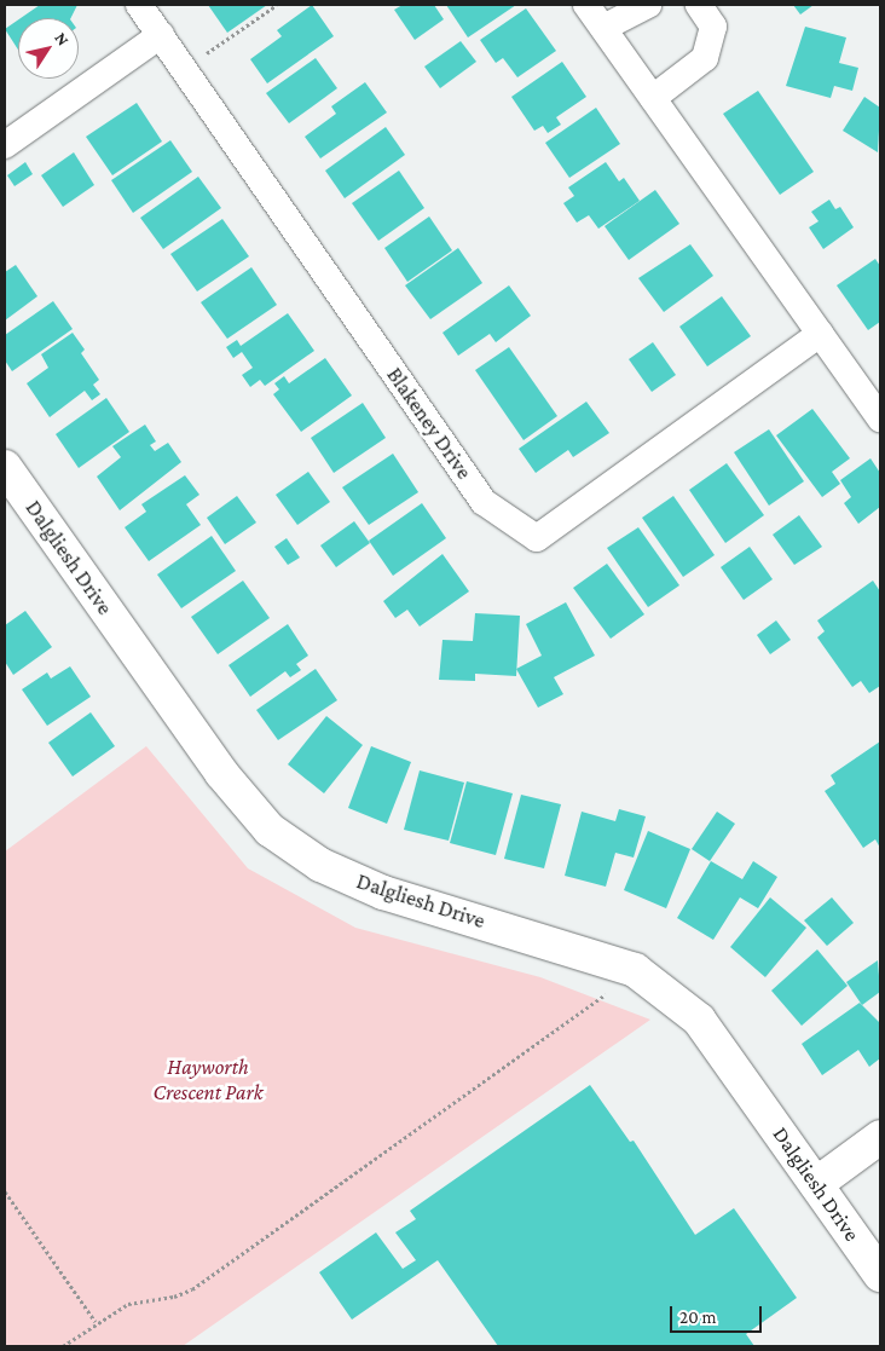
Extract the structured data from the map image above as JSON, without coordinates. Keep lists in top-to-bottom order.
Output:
{
  "streets": {
    "street": ["Blakeney Drive", "Dalgliesh Drive"]
  },
  "parks": ["Hayworth Crescent Park"],
  "scale_bar": "20 m",
  "north": "top right"
}
